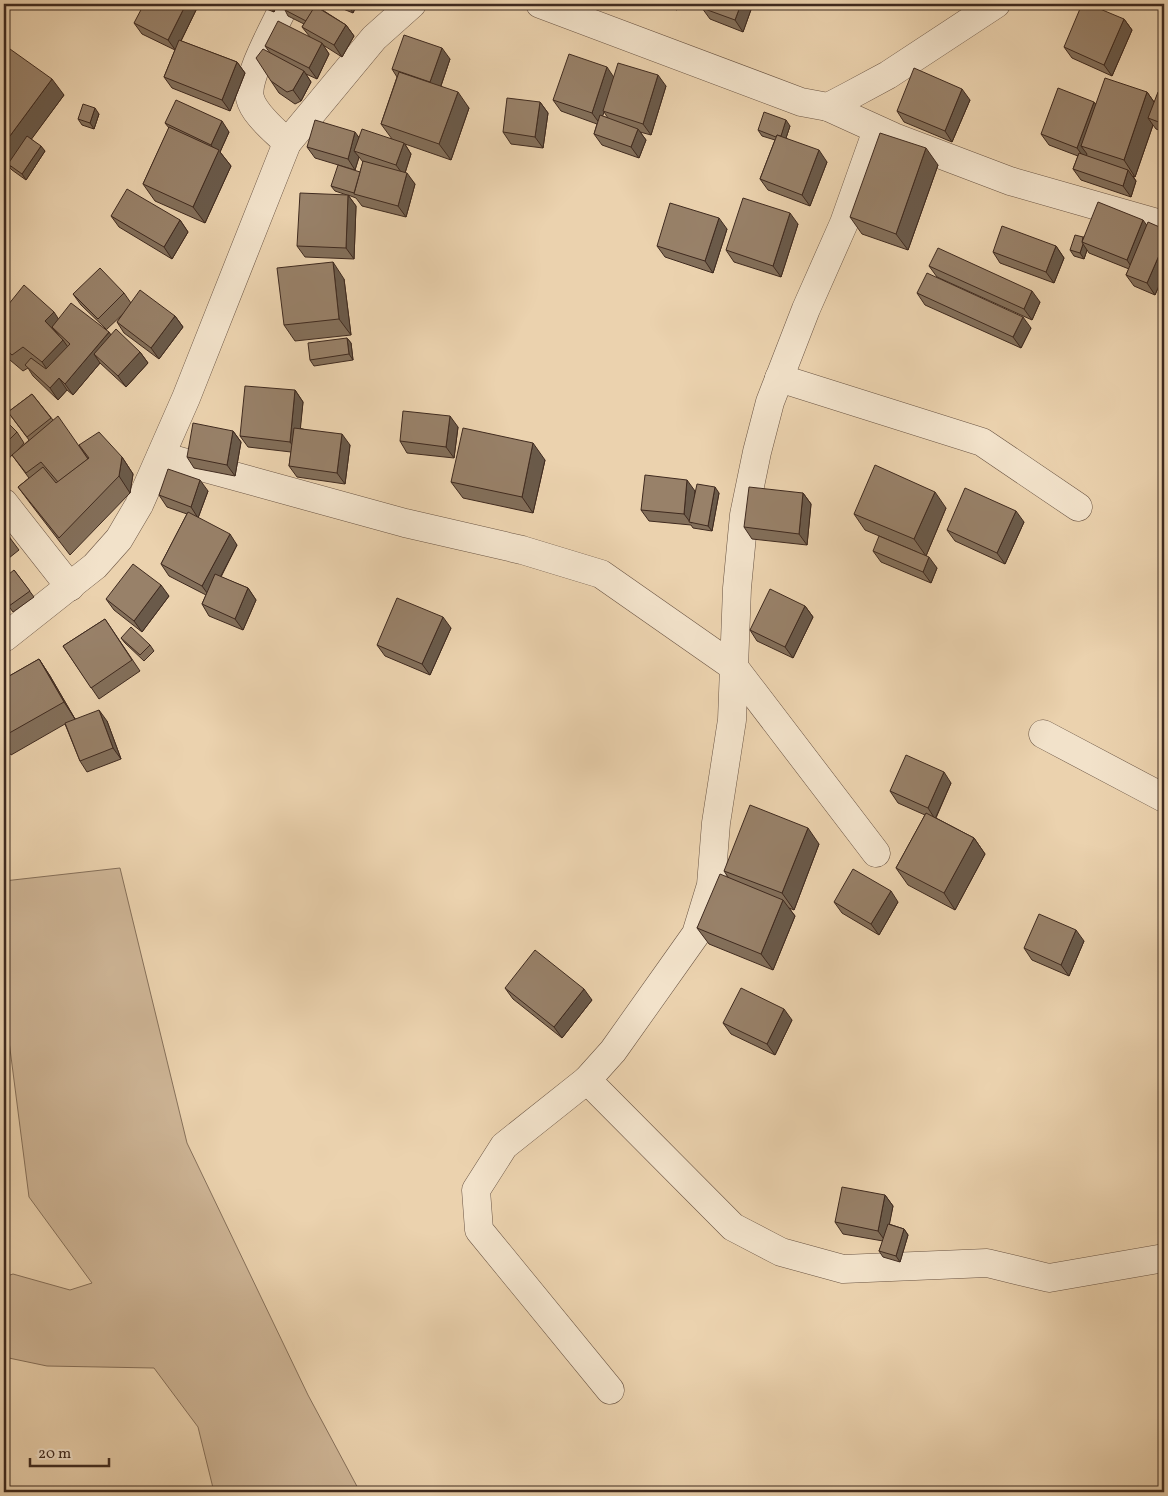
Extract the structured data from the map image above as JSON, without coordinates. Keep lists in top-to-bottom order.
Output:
{
  "scale_bar": "20 m"
}
